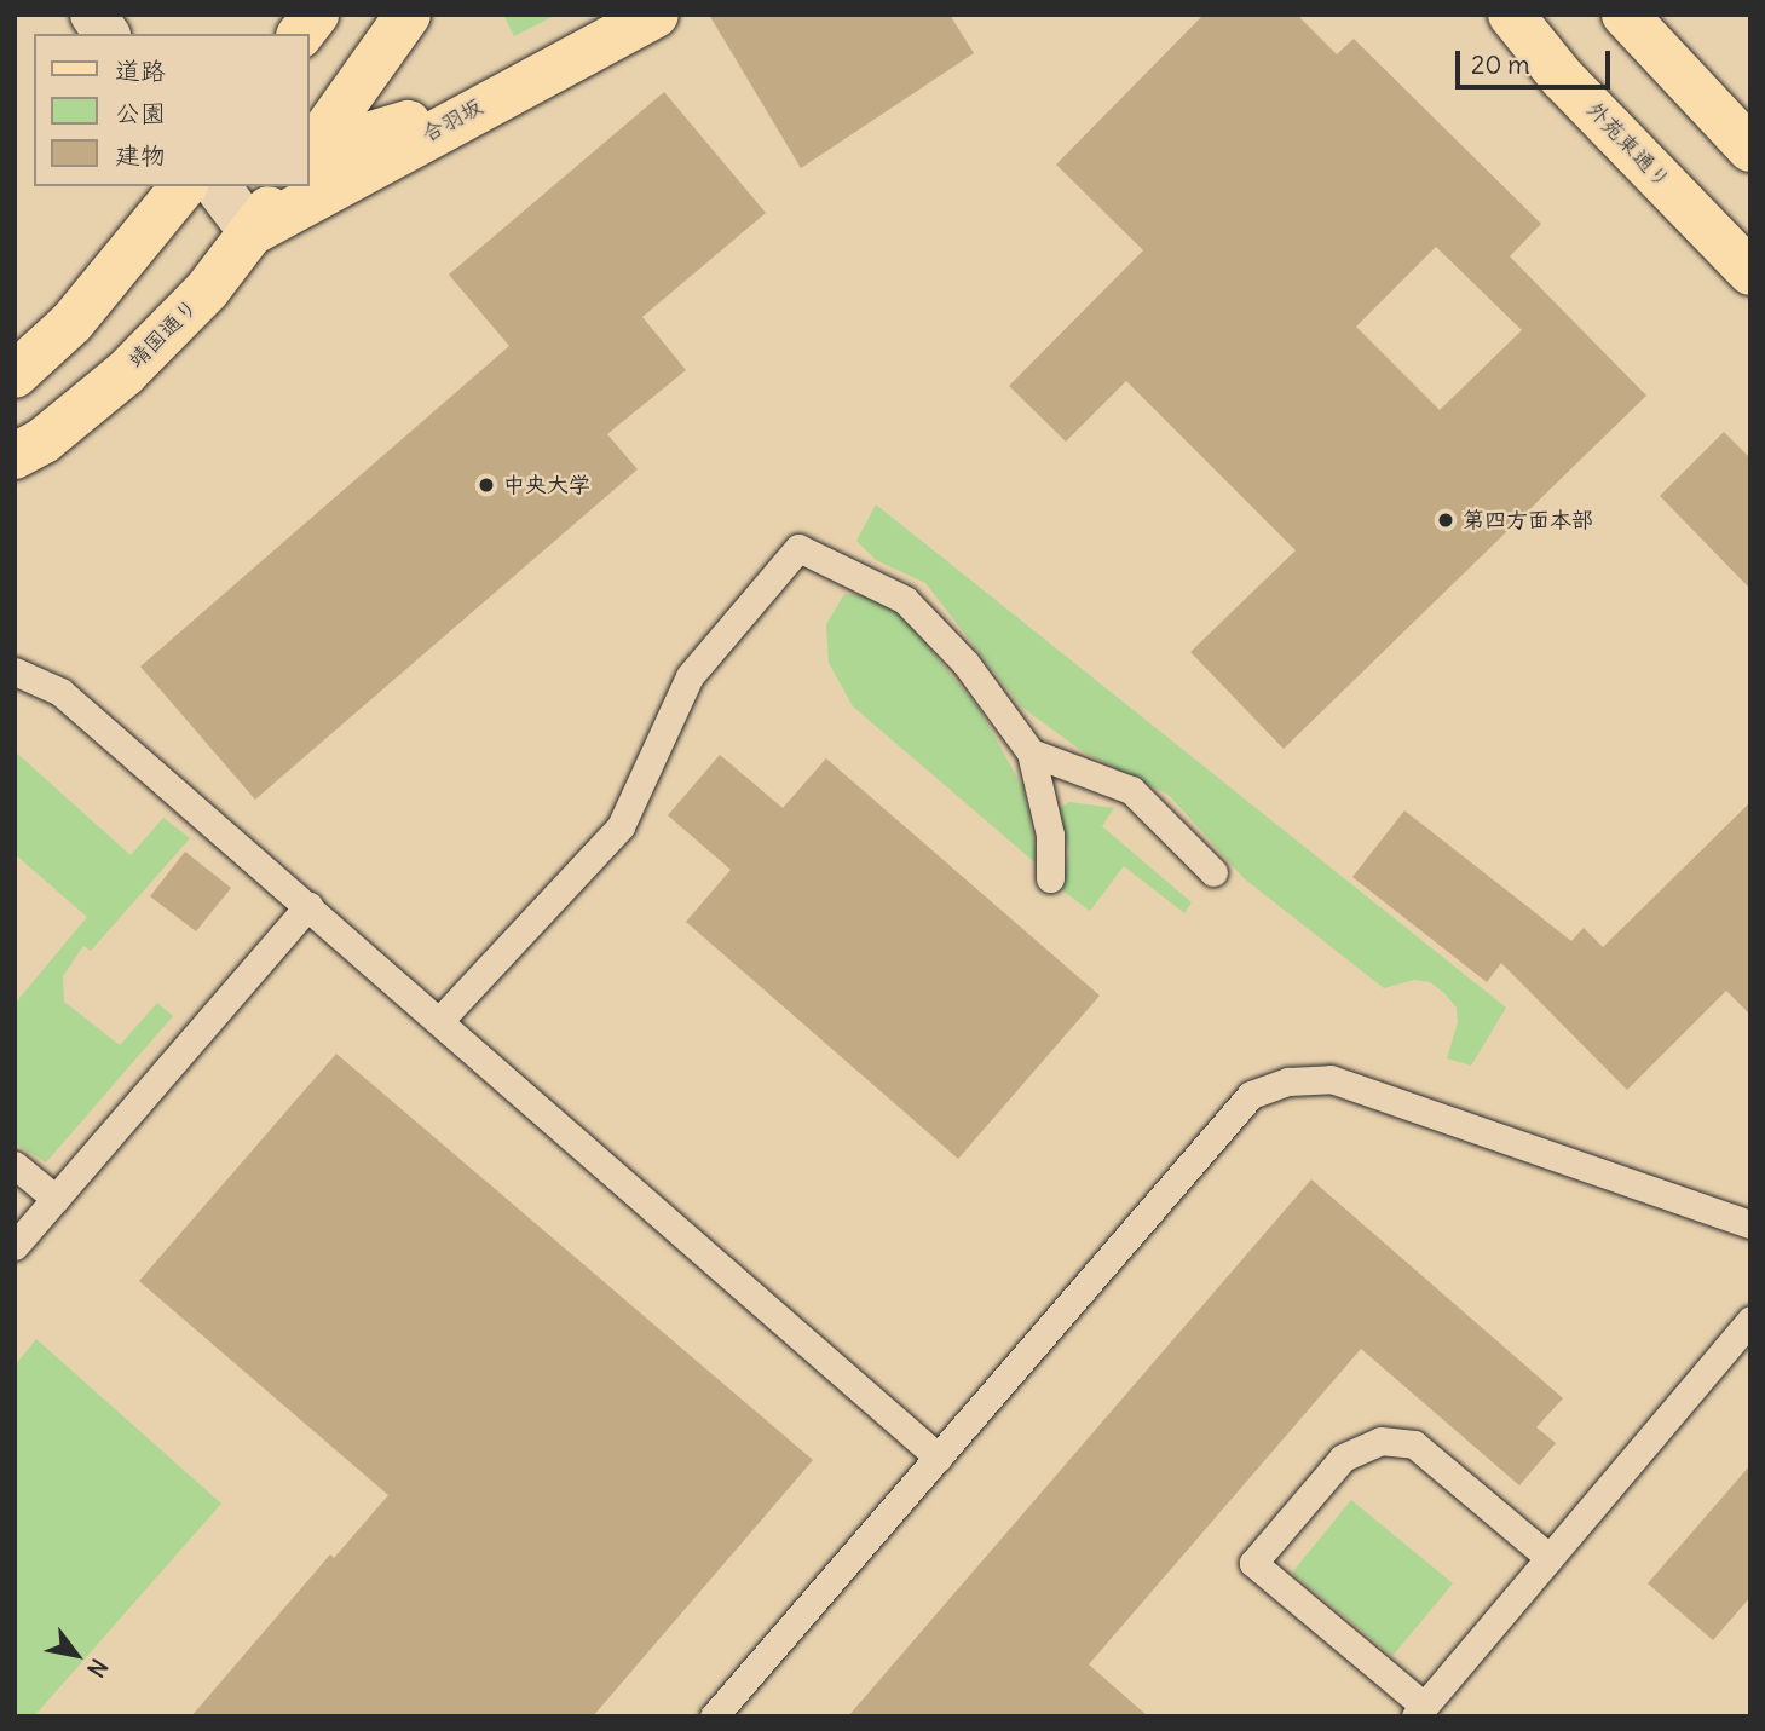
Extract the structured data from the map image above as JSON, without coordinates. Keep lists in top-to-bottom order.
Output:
{
  "streets": {
    "main road": ["合羽坂", "外苑東通り", "靖国通り"]
  },
  "crossings": [
    ["合羽坂", "靖国通り"]
  ],
  "places": ["中央大学", "第四方面本部"],
  "legend": ["道路", "公園", "建物"],
  "scale_bar": "20 m",
  "north": "bottom right"
}
